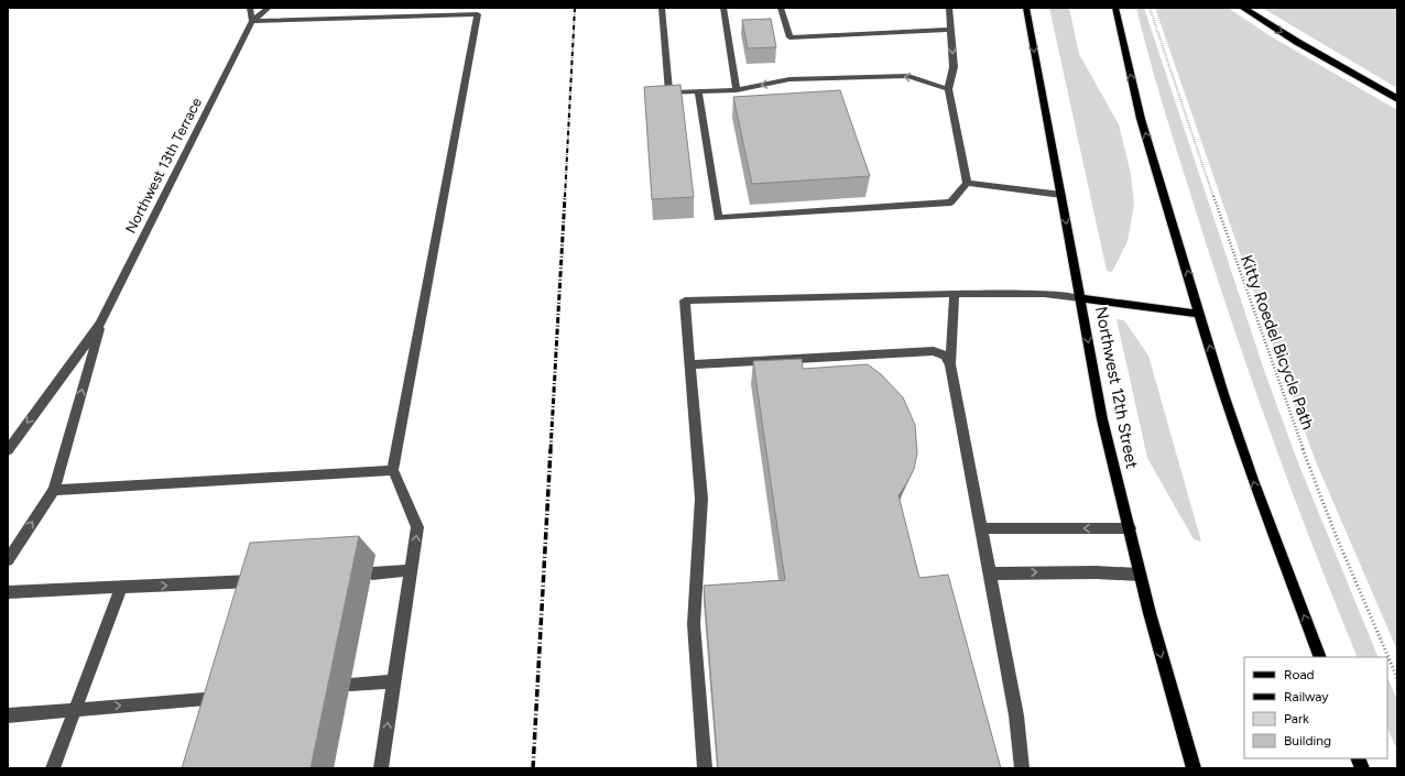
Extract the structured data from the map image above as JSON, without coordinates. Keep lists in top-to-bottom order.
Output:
{
  "streets": {
    "main road": ["Northwest 12th Street"],
    "street": ["Northwest 13th Terrace"],
    "path": ["Kitty Roedel Bicycle Path"]
  },
  "one_way": ["Northwest 12th Street"],
  "legend": [
    "Road",
    "Railway",
    "Park",
    "Building"
  ]
}
